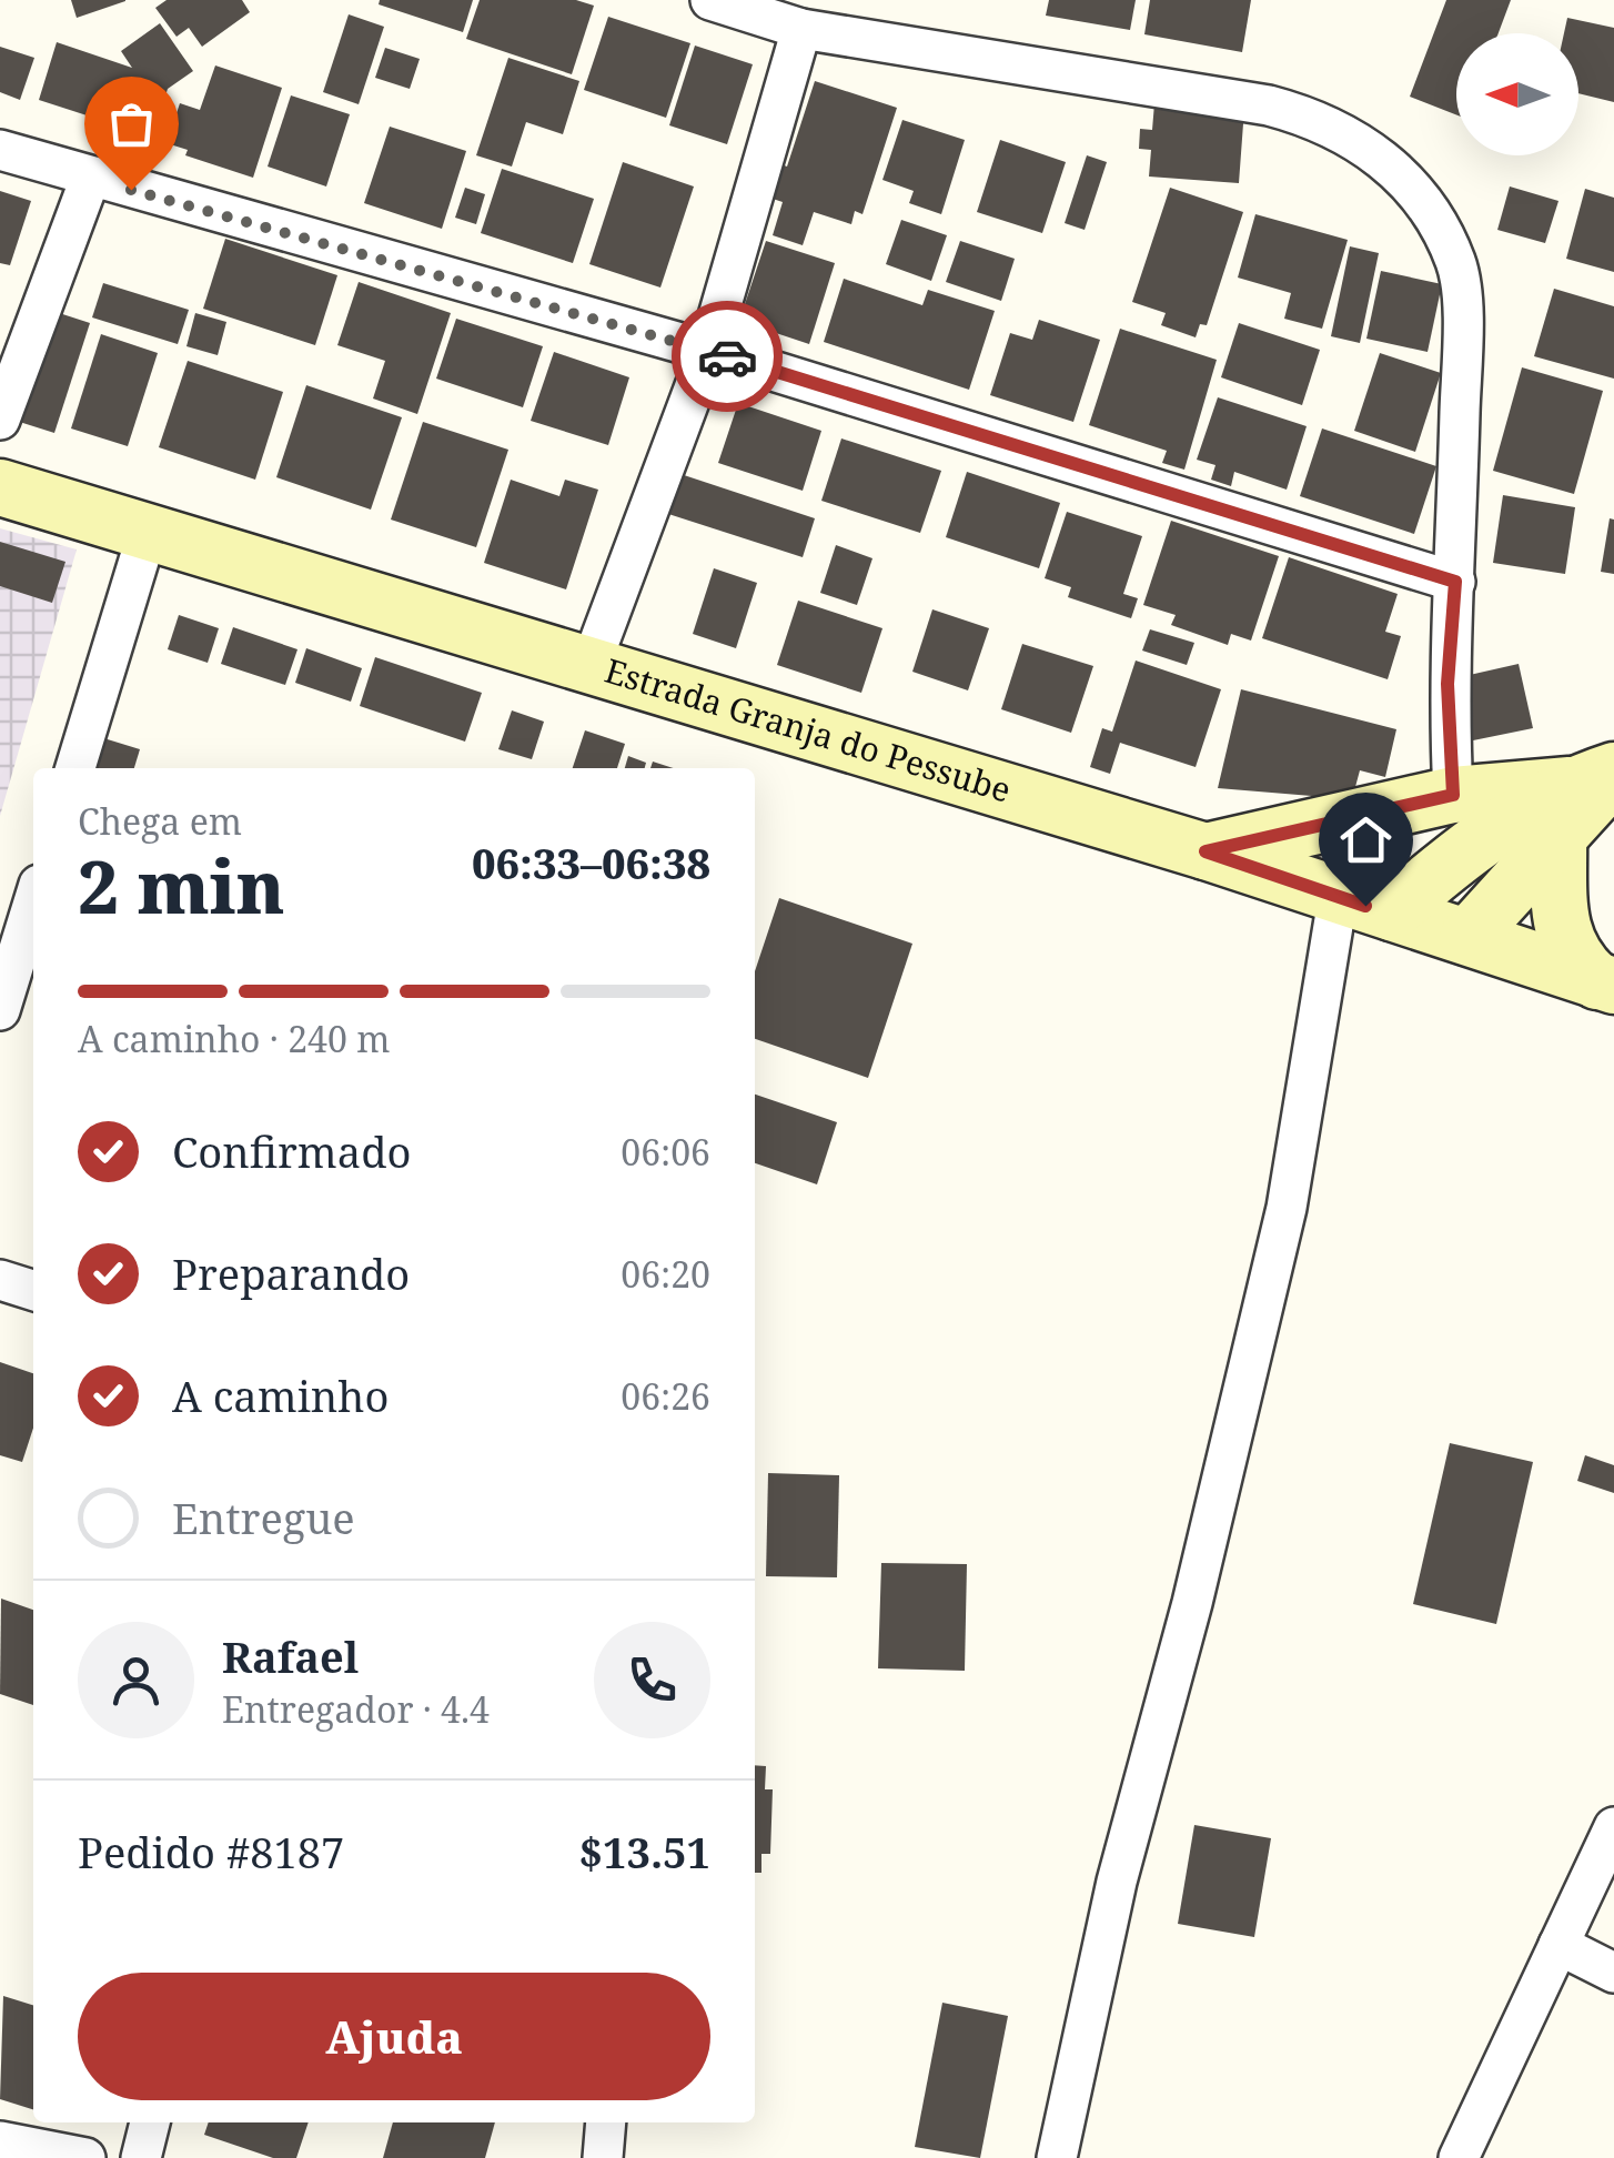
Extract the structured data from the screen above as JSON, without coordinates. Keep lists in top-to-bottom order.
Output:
{
  "streets": {
    "main road": ["Estrada Granja do Pessube"]
  },
  "north": "left",
  "page": {
    "heading": ["2 min", "Chega em", "06:33–06:38"],
    "panel": [
      "Rafael",
      "Entregador · 4.4",
      "Pedido #8187",
      "$13.51"
    ],
    "bar": "A caminho · 240 m",
    "list": [
      ["Confirmado", "06:06"],
      ["Preparando", "06:20"],
      ["A caminho", "06:26"],
      "Entregue"
    ],
    "buttons": "Ajuda"
  }
}
